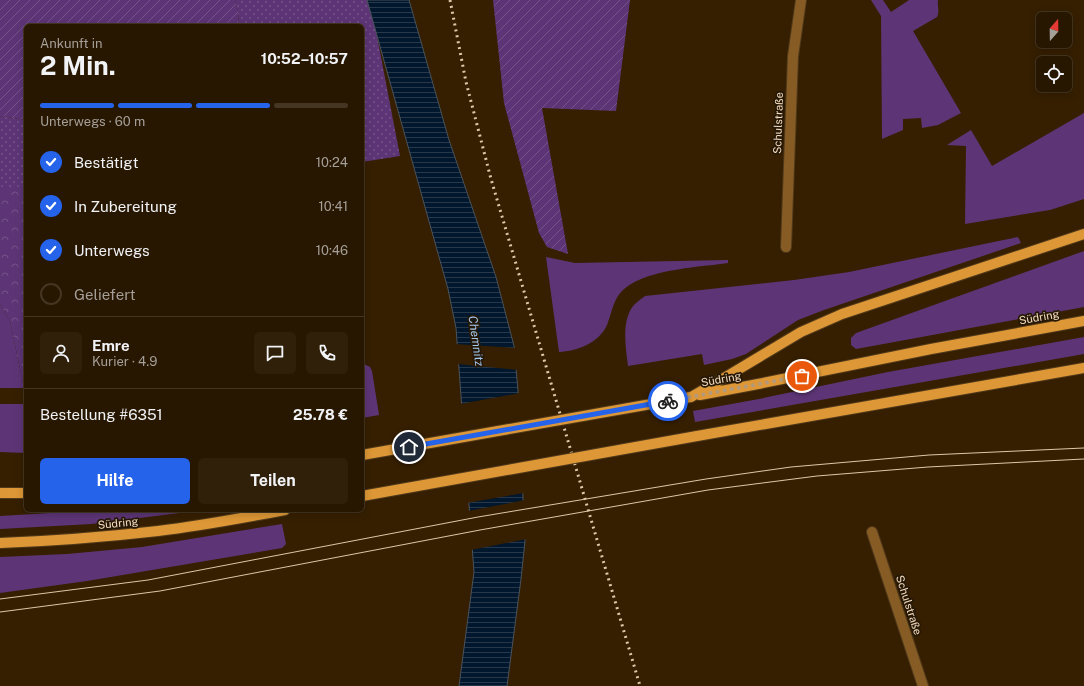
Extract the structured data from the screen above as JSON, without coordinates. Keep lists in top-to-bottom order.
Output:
{
  "streets": {
    "main road": ["Südring"],
    "street": ["Schulstraße"]
  },
  "water": ["Chemnitz"],
  "north": "top",
  "page": {
    "heading": ["2 Min.", "Ankunft in", "10:52–10:57"],
    "panel": [
      "Emre",
      "Kurier · 4.9",
      "Bestellung #6351",
      "25.78 €"
    ],
    "bar": "Unterwegs · 60 m",
    "list": [
      ["Bestätigt", "10:24"],
      ["In Zubereitung", "10:41"],
      ["Unterwegs", "10:46"],
      "Geliefert"
    ],
    "buttons": ["Hilfe", "Teilen"]
  }
}
